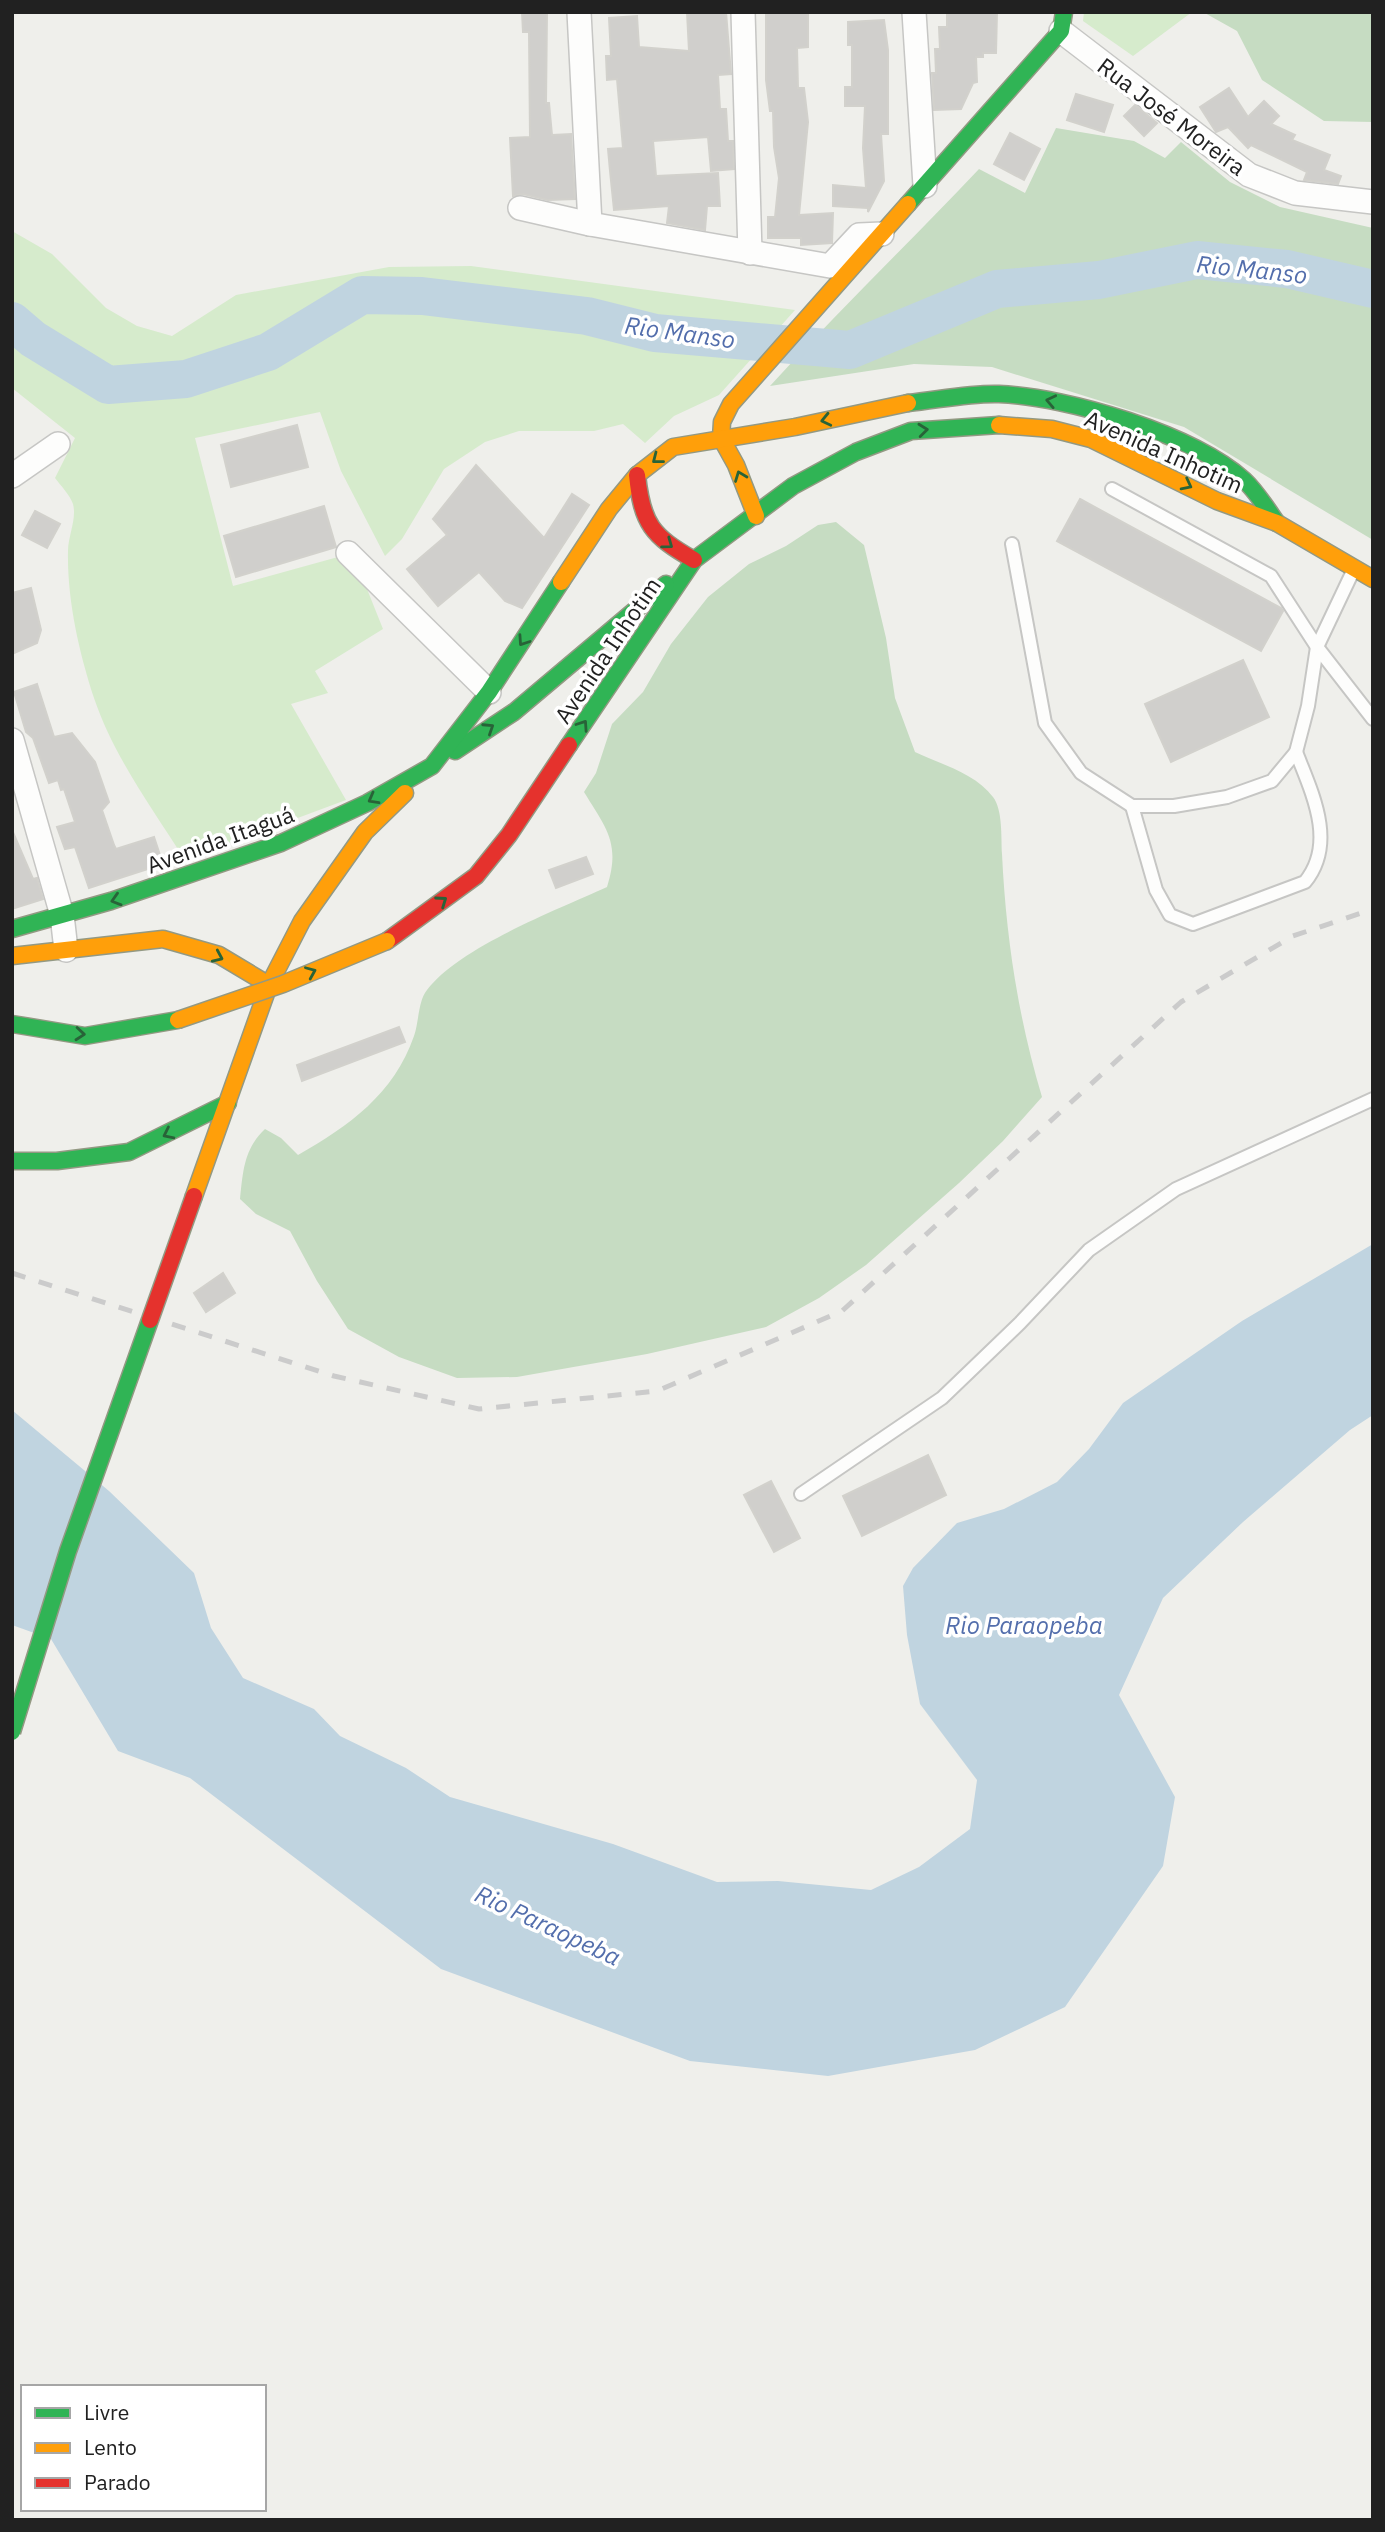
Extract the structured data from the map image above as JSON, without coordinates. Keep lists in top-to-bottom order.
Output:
{
  "streets": {
    "main road": ["Avenida Inhotim", "Avenida Itaguá"],
    "street": ["Rua José Moreira"]
  },
  "crossings": [
    ["Avenida Inhotim", "Avenida Itaguá"]
  ],
  "one_way": ["Avenida Itaguá"],
  "water": ["Rio Manso", "Rio Paraopeba"],
  "legend": ["Livre", "Lento", "Parado"]
}
